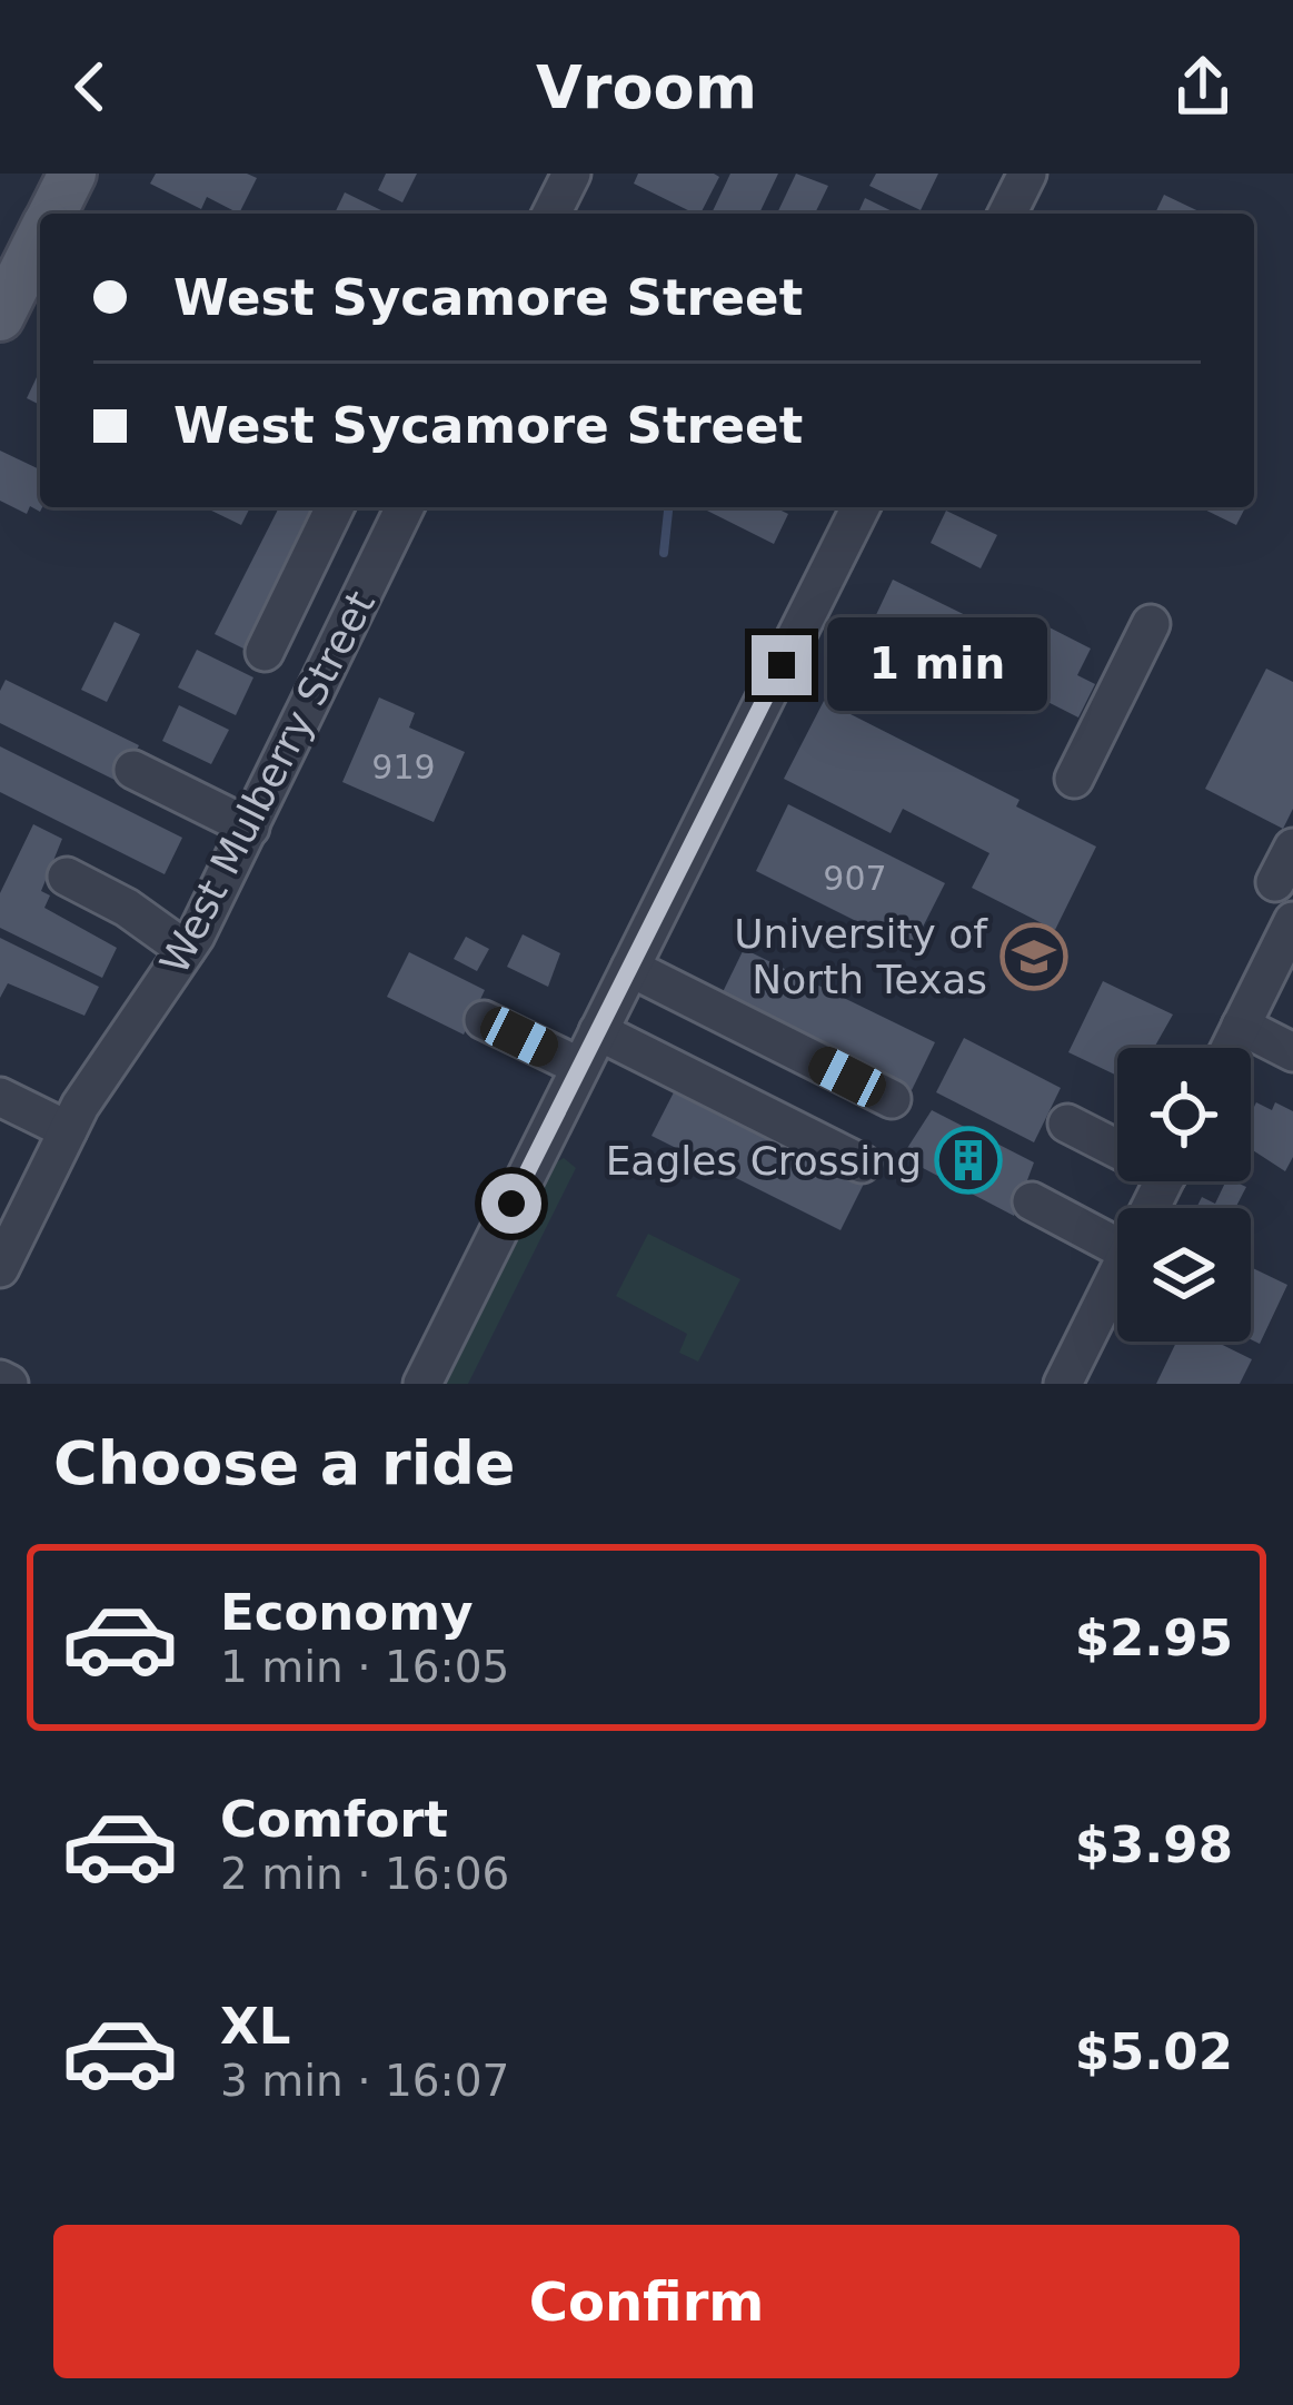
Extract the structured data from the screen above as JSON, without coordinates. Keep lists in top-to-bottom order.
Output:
{
  "streets": {
    "street": ["West Mulberry Street"]
  },
  "places": {
    "school or university": ["University of North Texas"],
    "building": ["Eagles Crossing"]
  },
  "house_numbers": ["919", "907"],
  "page": {
    "header": "Vroom",
    "banner": ["West Sycamore Street", "West Sycamore Street"],
    "bubble": "1 min",
    "heading": "Choose a ride",
    "list": [
      {
        "name": "Economy",
        "note": "1 min · 16:05",
        "value": "$2.95"
      },
      {
        "name": "Comfort",
        "note": "2 min · 16:06",
        "value": "$3.98"
      },
      {
        "name": "XL",
        "note": "3 min · 16:07",
        "value": "$5.02"
      }
    ],
    "buttons": "Confirm"
  }
}
